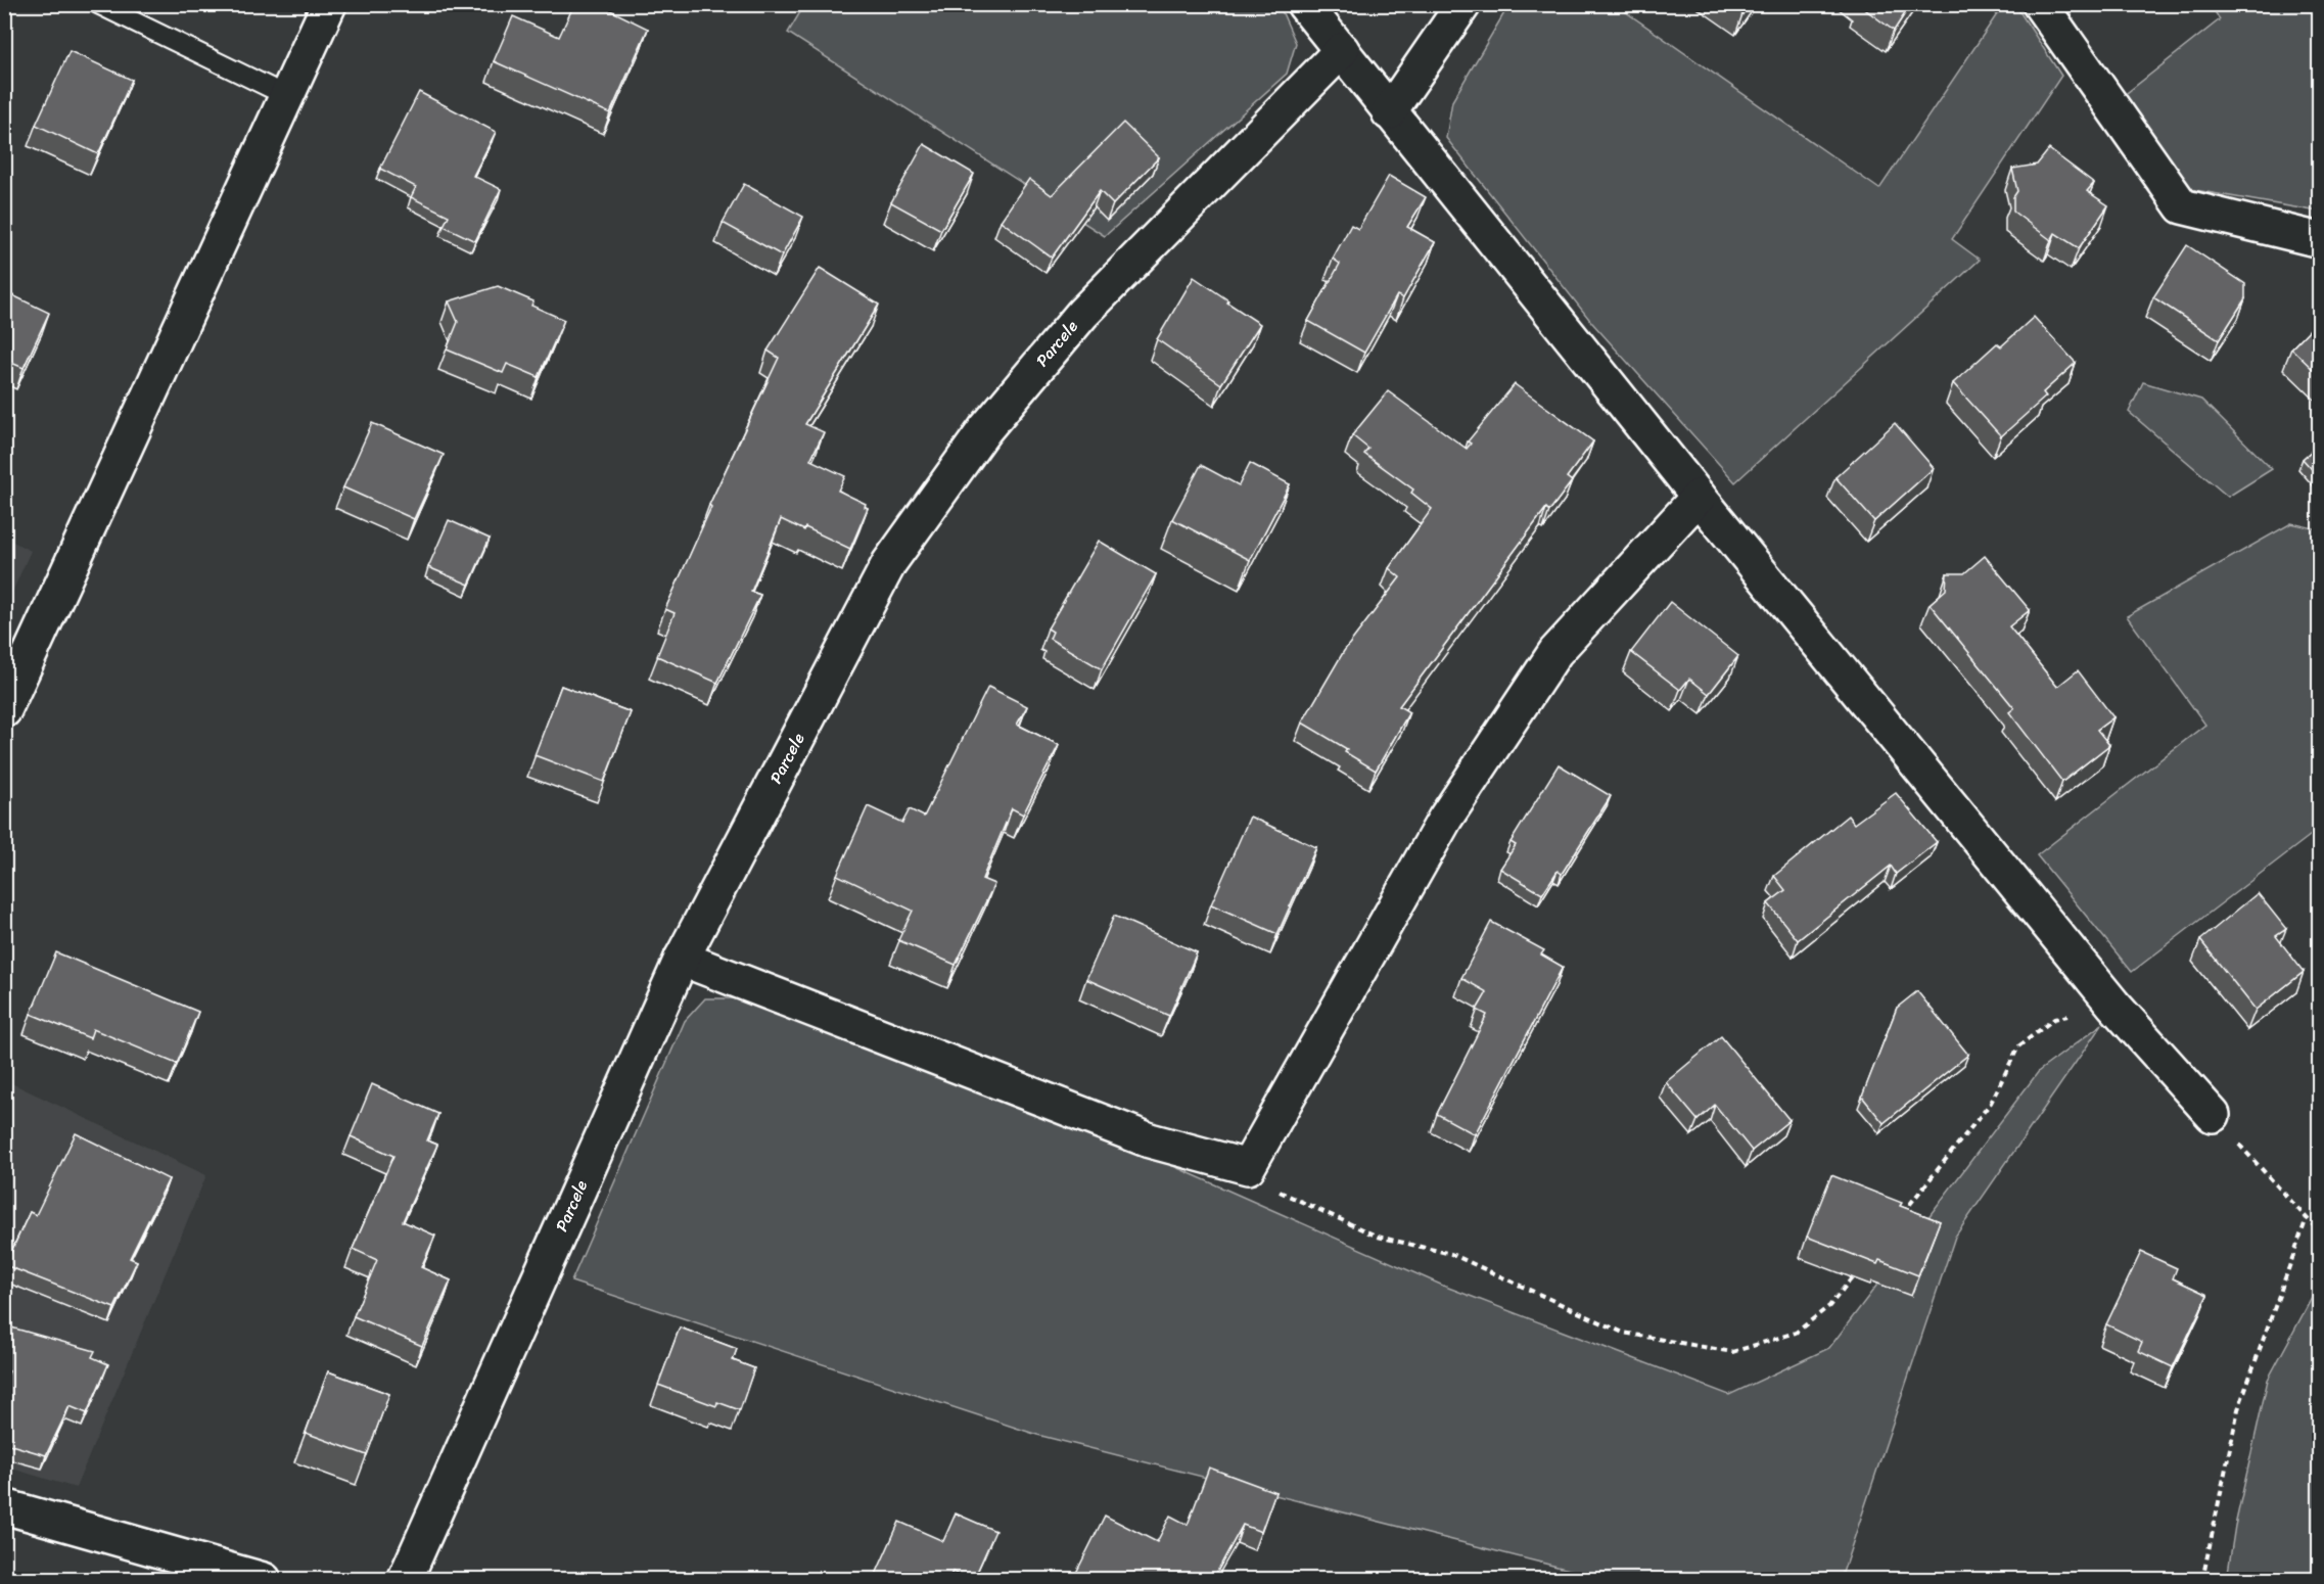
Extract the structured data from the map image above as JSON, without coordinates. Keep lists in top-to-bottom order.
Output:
{
  "streets": {
    "street": ["Parcele"]
  }
}
